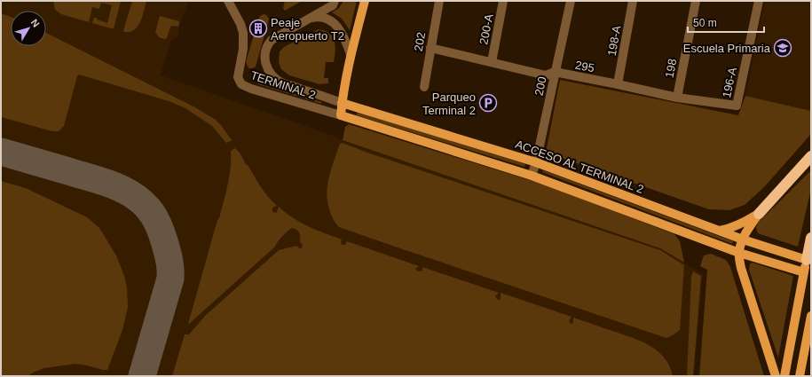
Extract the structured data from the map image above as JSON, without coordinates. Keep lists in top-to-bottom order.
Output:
{
  "streets": {
    "main road": ["ACCESO AL TERMINAL 2"],
    "street": [
      "200-A",
      "198-A",
      "202",
      "295",
      "198",
      "196-A",
      "TERMINAL 2",
      "200"
    ]
  },
  "crossings": [
    ["200-A", "295"],
    ["198-A", "295"],
    ["202", "295"],
    ["295", "198"],
    ["295", "196-A"],
    ["295", "200"],
    ["TERMINAL 2", "ACCESO AL TERMINAL 2"],
    ["200", "ACCESO AL TERMINAL 2"]
  ],
  "places": {
    "building": ["Peaje Aeropuerto T2"],
    "school or university": ["Escuela Primaria"],
    "parking": ["Parqueo Terminal 2"]
  },
  "scale_bar": "50 m",
  "north": "top right"
}
